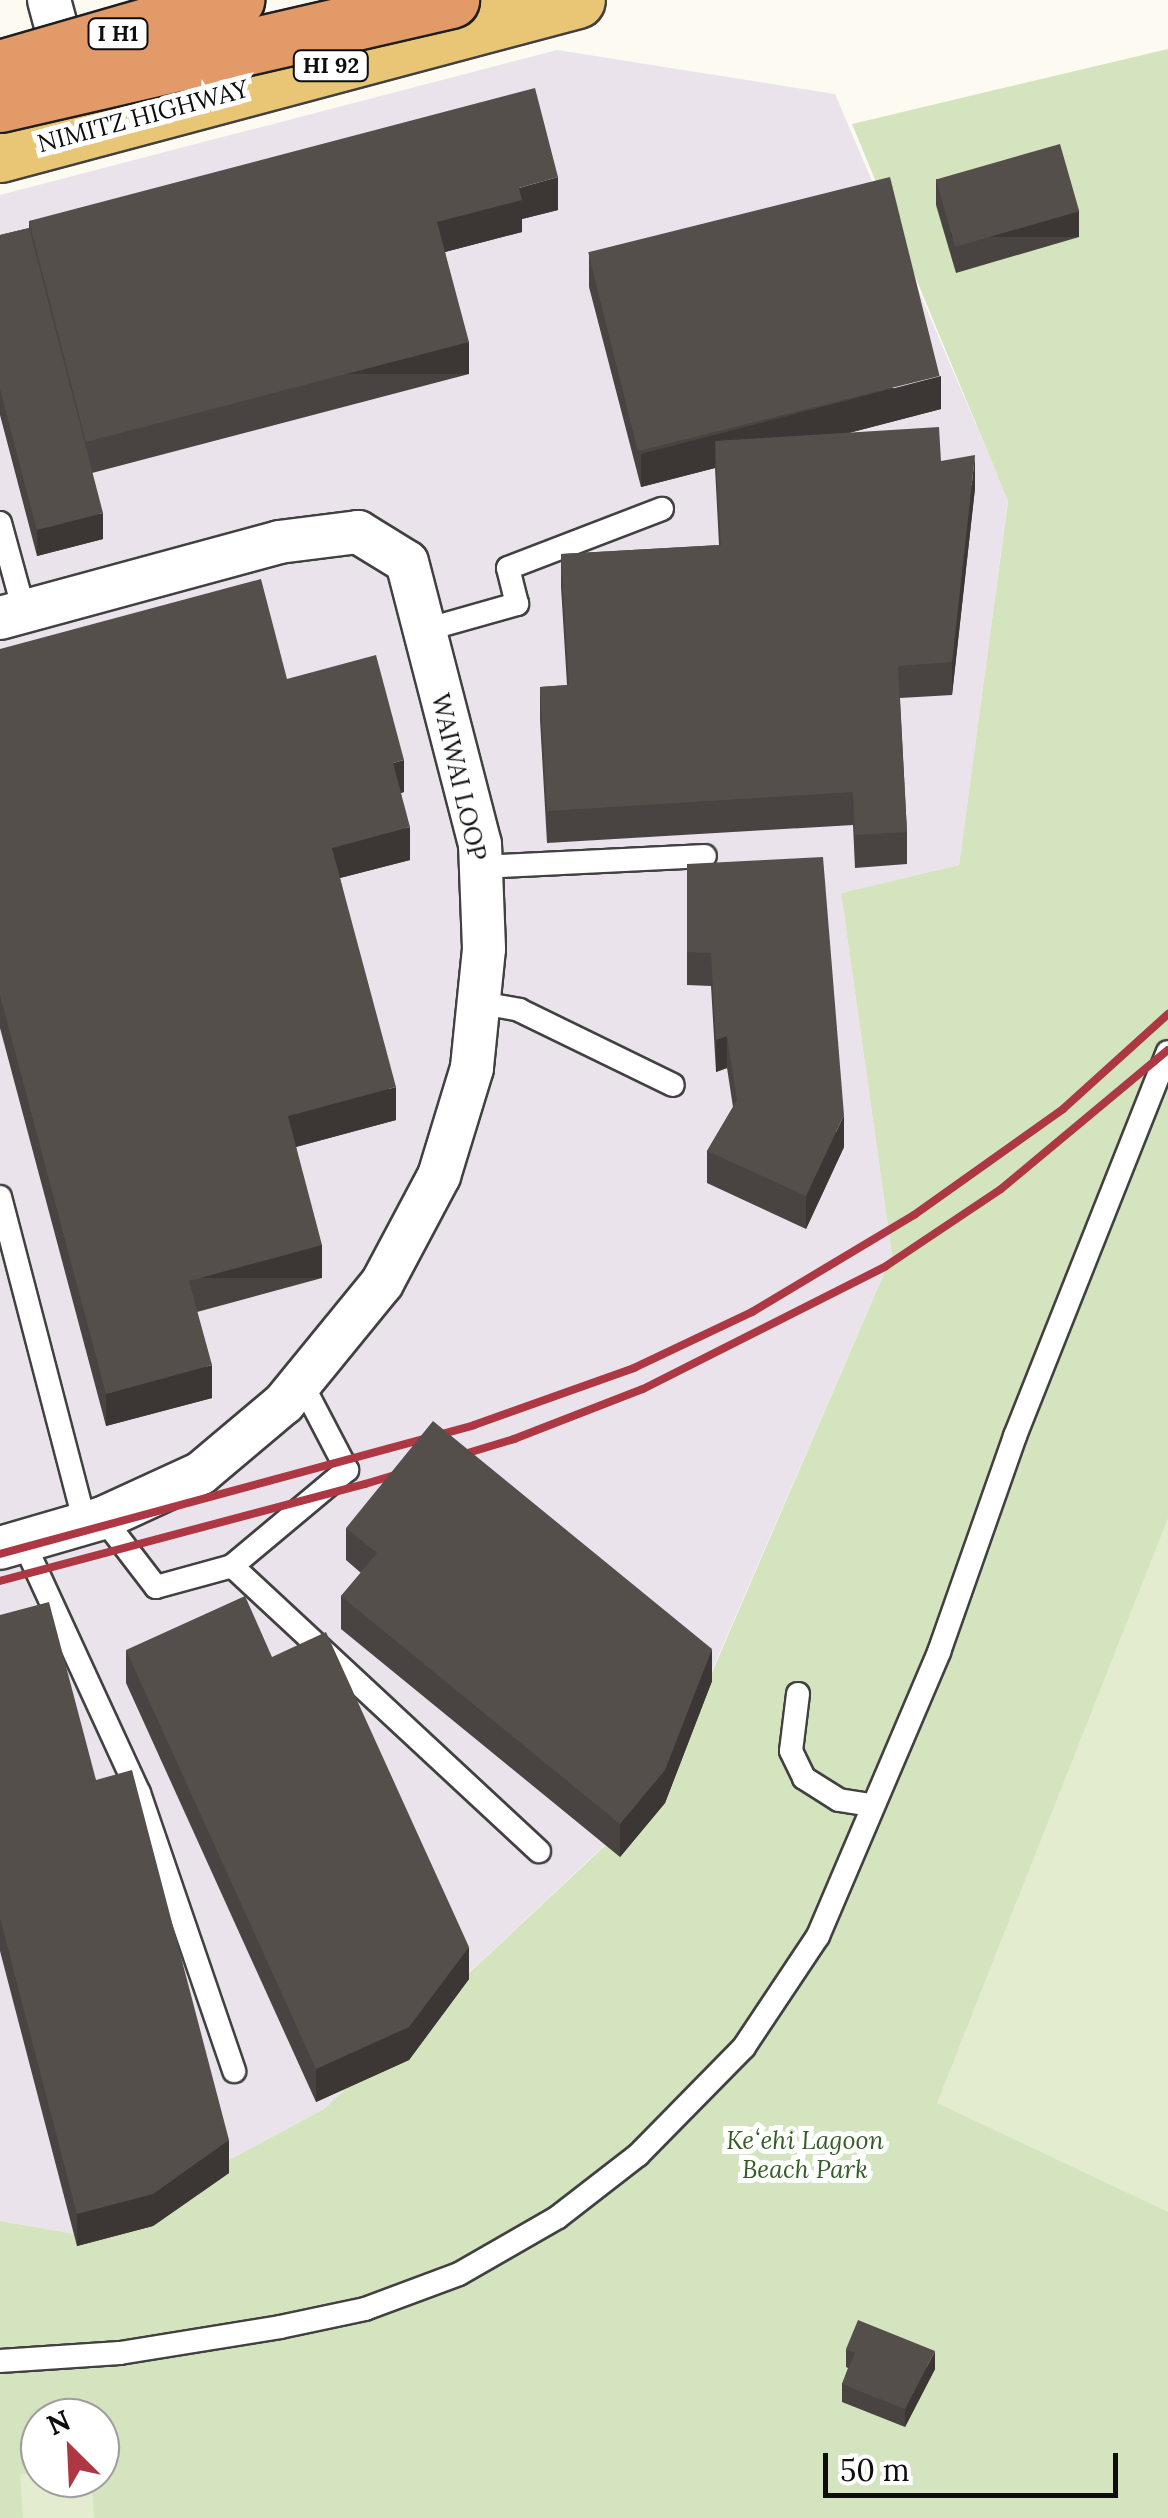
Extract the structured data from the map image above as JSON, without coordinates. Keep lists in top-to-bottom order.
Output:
{
  "streets": {
    "highway": ["I H1"],
    "main road": ["HI 92", "NIMITZ HIGHWAY"],
    "street": ["WAIWAI LOOP"]
  },
  "parks": ["Keʻehi Lagoon Beach Park"],
  "scale_bar": "50 m",
  "north": "top left"
}
